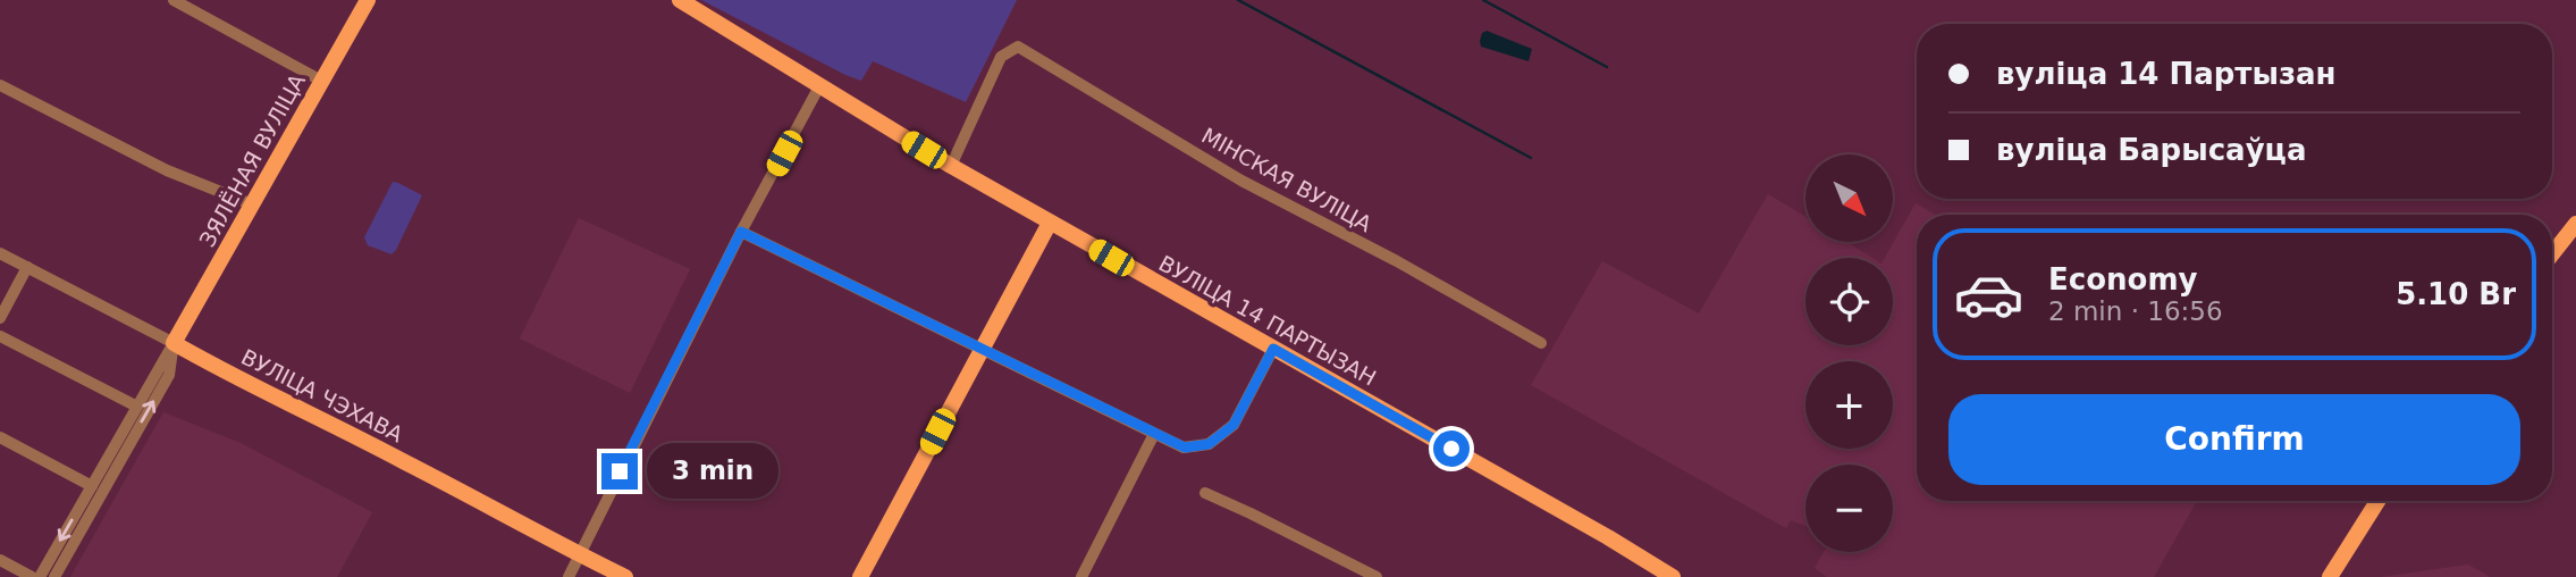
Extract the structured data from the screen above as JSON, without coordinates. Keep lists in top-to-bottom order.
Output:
{
  "streets": {
    "main road": ["ЗЯЛЁНАЯ ВУЛІЦА", "ВУЛІЦА 14 ПАРТЫЗАН", "ВУЛІЦА ЧЭХАВА"],
    "street": ["МІНСКАЯ ВУЛІЦА"]
  },
  "crossings": [
    ["ЗЯЛЁНАЯ ВУЛІЦА", "ВУЛІЦА ЧЭХАВА"],
    ["МІНСКАЯ ВУЛІЦА", "ВУЛІЦА 14 ПАРТЫЗАН"]
  ],
  "north": "bottom right",
  "page": {
    "banner": ["вуліца 14 Партызан", "вуліца Барысаўца"],
    "map_buttons": ["+", "−"],
    "list": [
      {
        "name": "Economy",
        "note": "2 min · 16:56",
        "value": "5.10 Br"
      }
    ],
    "buttons": "Confirm",
    "bubble": "3 min"
  }
}
